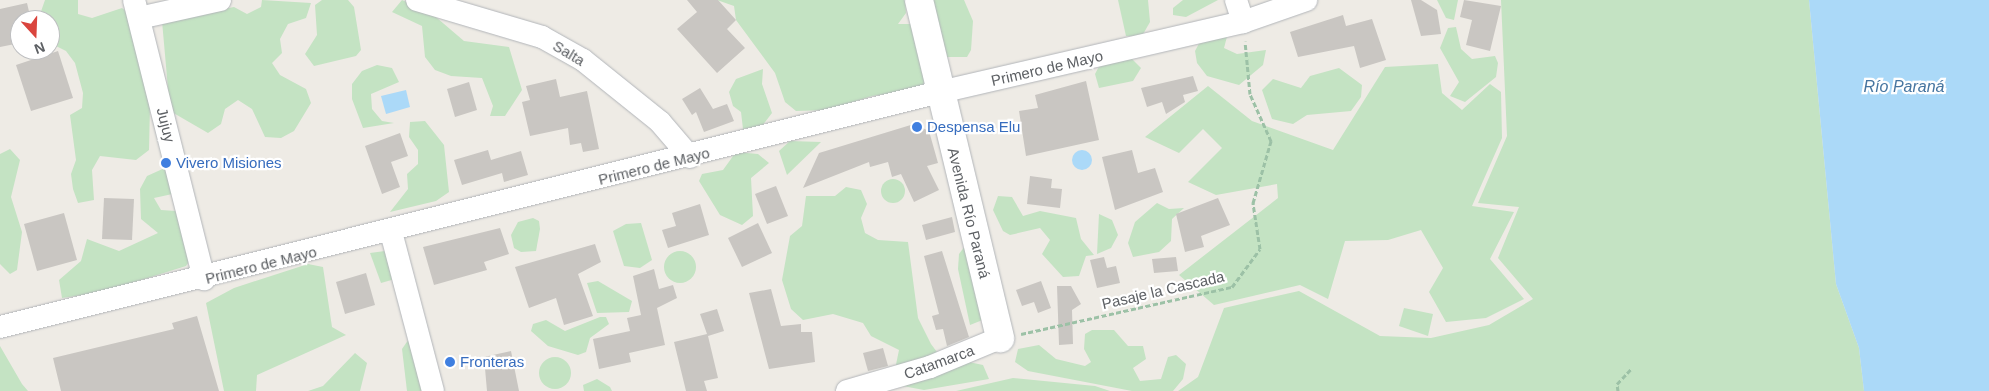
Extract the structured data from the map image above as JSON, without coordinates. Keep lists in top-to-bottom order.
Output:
{
  "streets": {
    "main road": ["Avenida Río Paraná"],
    "street": [
      "Salta",
      "Primero de Mayo",
      "Jujuy",
      "Catamarca"
    ],
    "path": ["Pasaje la Cascada"]
  },
  "crossings": [
    ["Salta", "Primero de Mayo"],
    ["Primero de Mayo", "Jujuy"],
    ["Primero de Mayo", "Avenida Río Paraná"],
    ["Primero de Mayo", "Pasaje la Cascada"],
    ["Avenida Río Paraná", "Pasaje la Cascada"],
    ["Avenida Río Paraná", "Catamarca"],
    ["Pasaje la Cascada", "Catamarca"]
  ],
  "water": ["Río Paraná"],
  "places": ["Despensa Elu", "Vivero Misiones", "Fronteras"],
  "north": "bottom"
}
